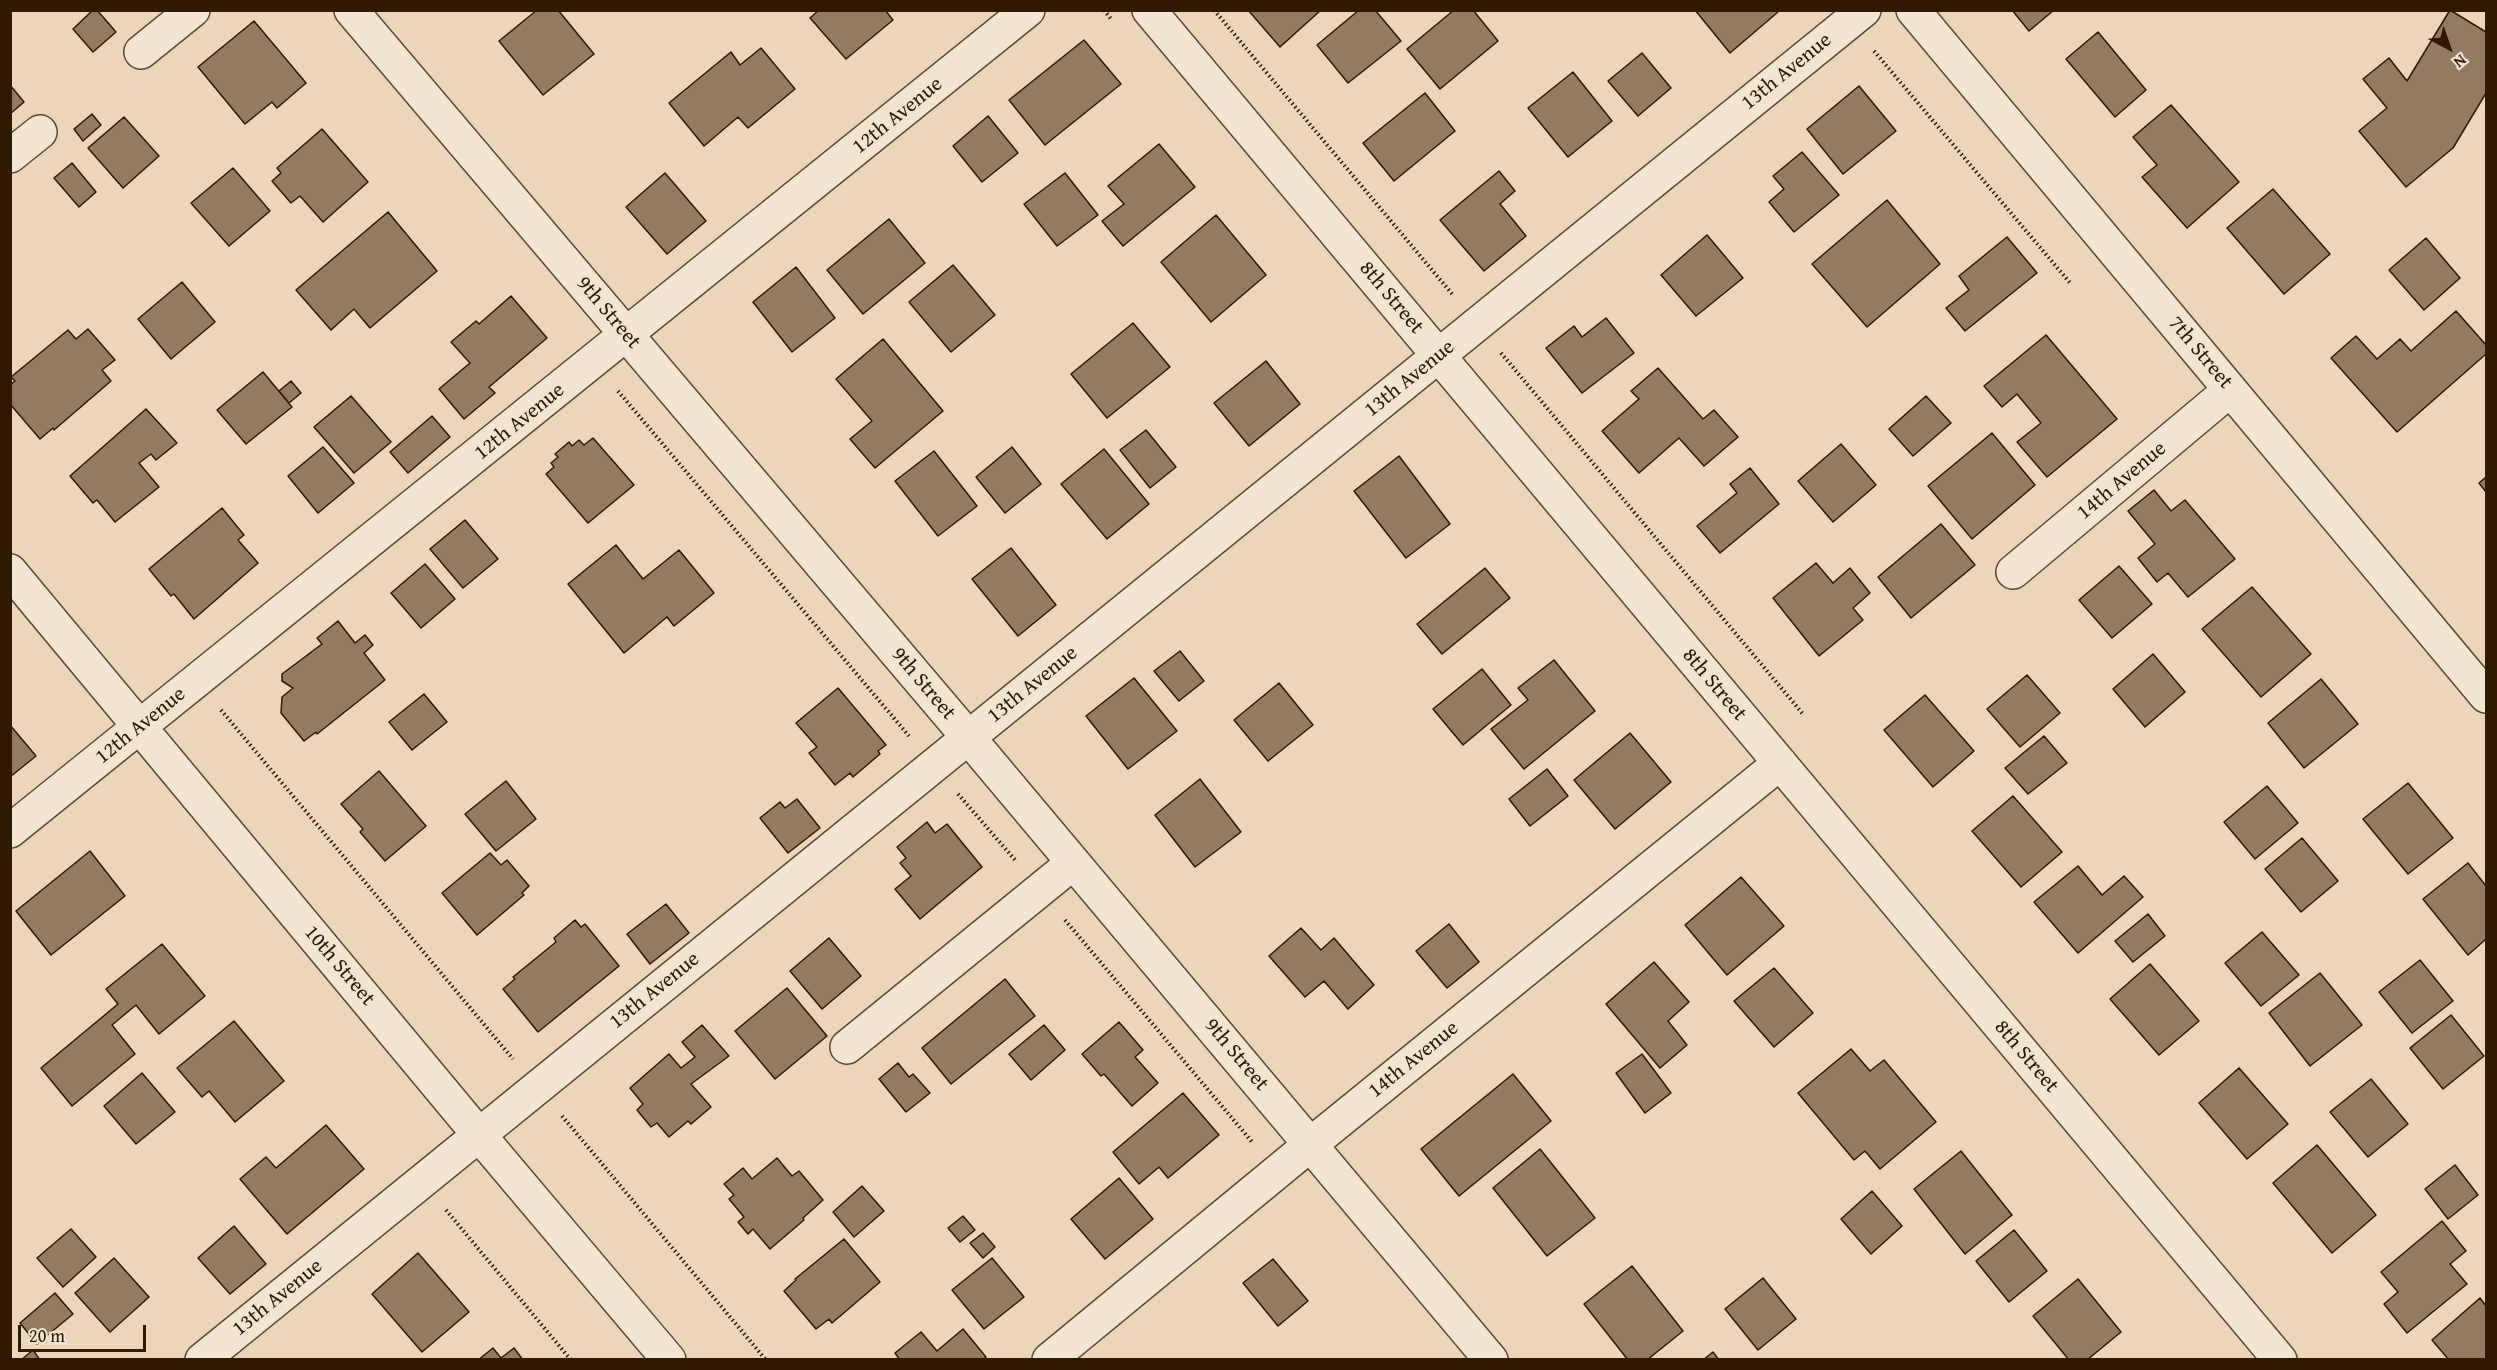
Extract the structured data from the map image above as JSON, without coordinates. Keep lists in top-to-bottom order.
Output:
{
  "streets": {
    "street": [
      "13th Avenue",
      "12th Avenue",
      "8th Street",
      "9th Street",
      "7th Street",
      "14th Avenue",
      "10th Street"
    ]
  },
  "crossings": [
    ["13th Avenue", "8th Street"],
    ["13th Avenue", "9th Street"],
    ["13th Avenue", "10th Street"],
    ["12th Avenue", "9th Street"],
    ["12th Avenue", "10th Street"],
    ["8th Street", "14th Avenue"],
    ["9th Street", "14th Avenue"],
    ["7th Street", "14th Avenue"]
  ],
  "scale_bar": "20 m",
  "north": "bottom right"
}
